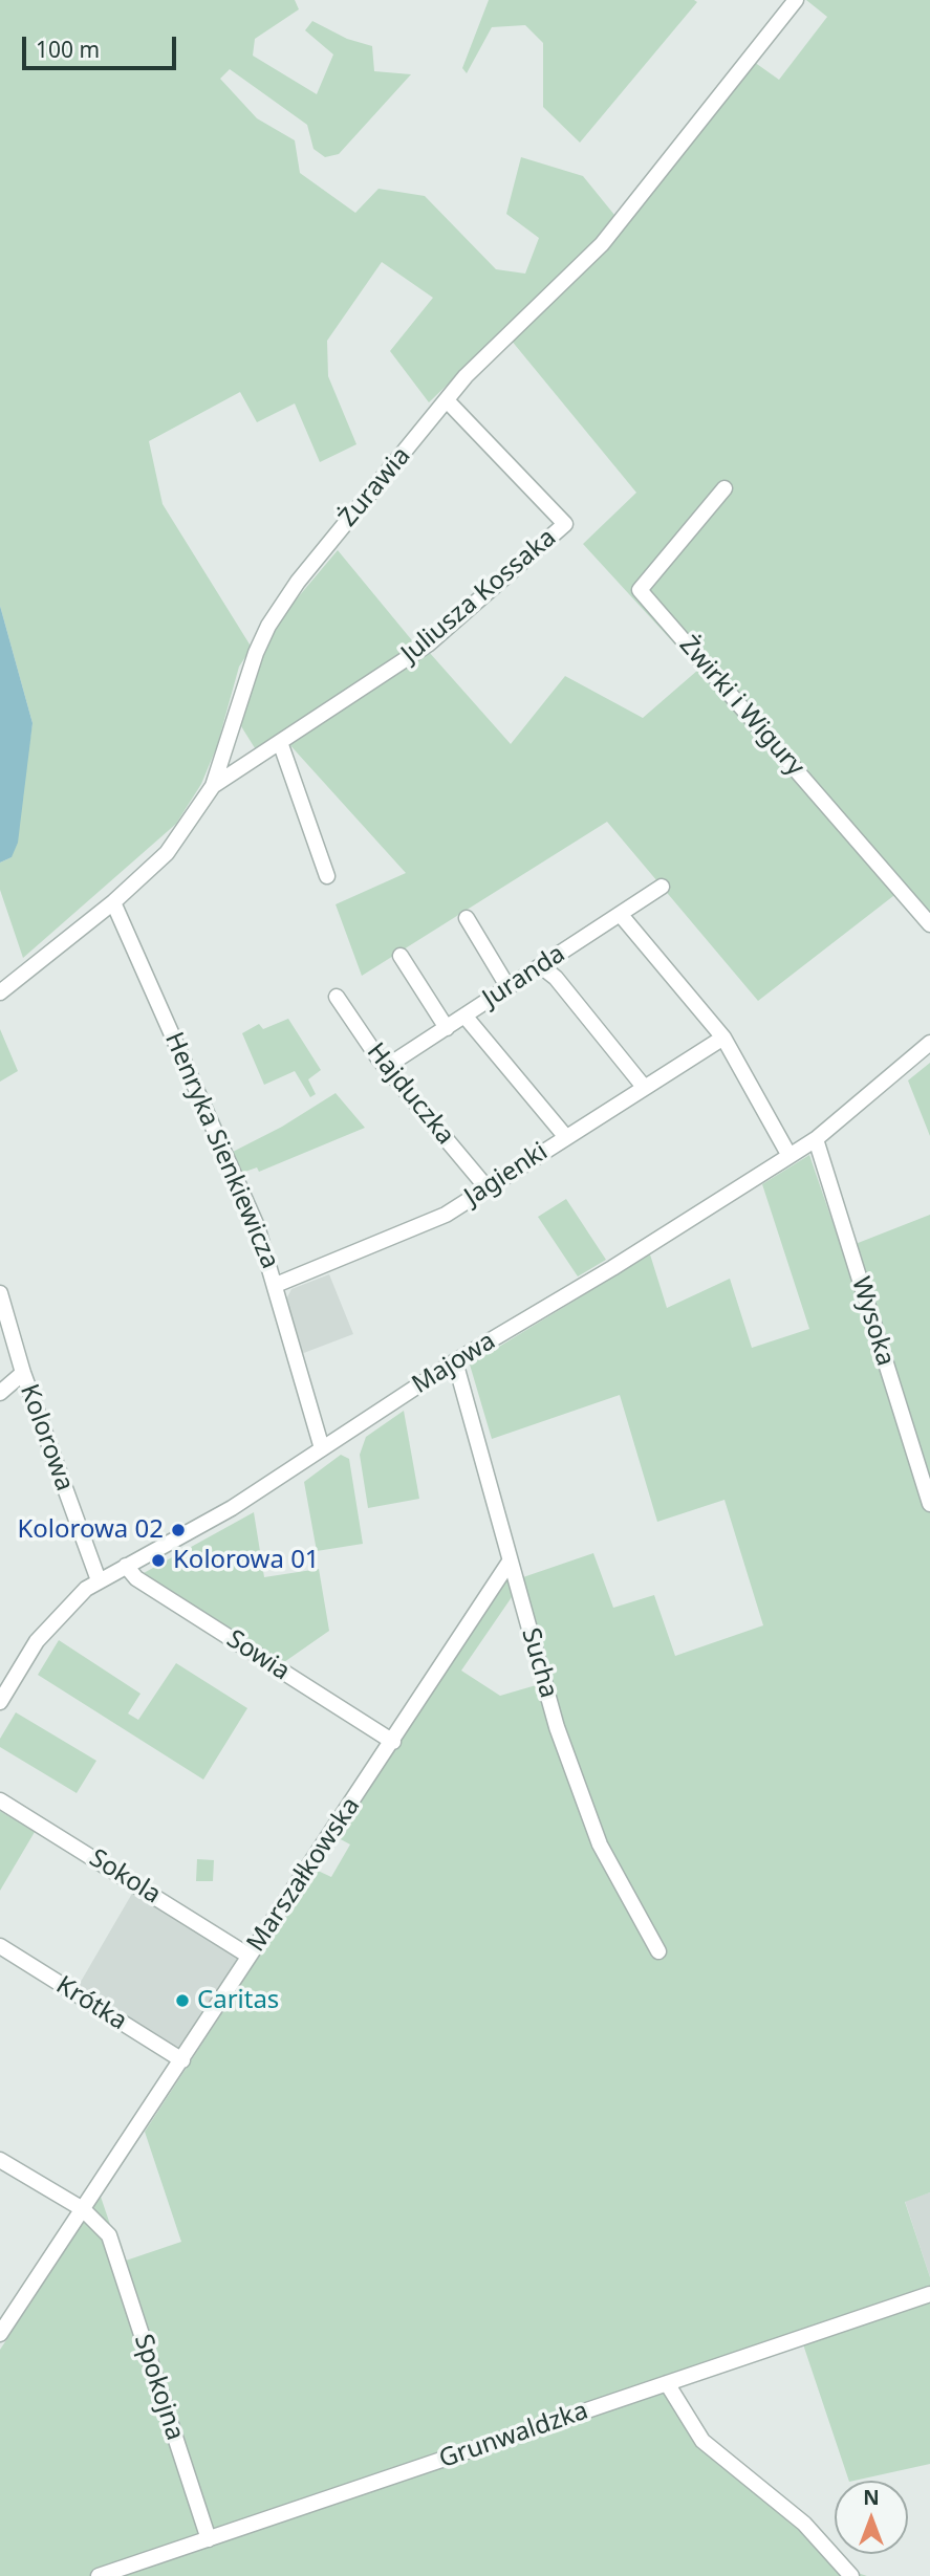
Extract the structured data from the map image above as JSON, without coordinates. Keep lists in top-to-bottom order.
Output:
{
  "streets": {
    "street": [
      "Żurawia",
      "Juliusza Kossaka",
      "Żwirki i Wigury",
      "Juranda",
      "Hajduczka",
      "Henryka Sienkiewicza",
      "Jagienki",
      "Wysoka",
      "Majowa",
      "Kolorowa",
      "Sowia",
      "Sucha",
      "Marszałkowska",
      "Sokola",
      "Krótka",
      "Spokojna",
      "Grunwaldzka"
    ]
  },
  "crossings": [
    ["Żurawia", "Juliusza Kossaka"],
    ["Żurawia", "Henryka Sienkiewicza"],
    ["Juranda", "Hajduczka"],
    ["Hajduczka", "Jagienki"],
    ["Henryka Sienkiewicza", "Jagienki"],
    ["Henryka Sienkiewicza", "Majowa"],
    ["Wysoka", "Majowa"],
    ["Majowa", "Kolorowa"],
    ["Majowa", "Sowia"],
    ["Majowa", "Sucha"],
    ["Sowia", "Marszałkowska"],
    ["Sucha", "Marszałkowska"],
    ["Marszałkowska", "Sokola"],
    ["Marszałkowska", "Krótka"],
    ["Marszałkowska", "Spokojna"],
    ["Spokojna", "Grunwaldzka"]
  ],
  "places": ["Kolorowa 02", "Kolorowa 01", "Caritas"],
  "scale_bar": "100 m",
  "north": "top"
}
